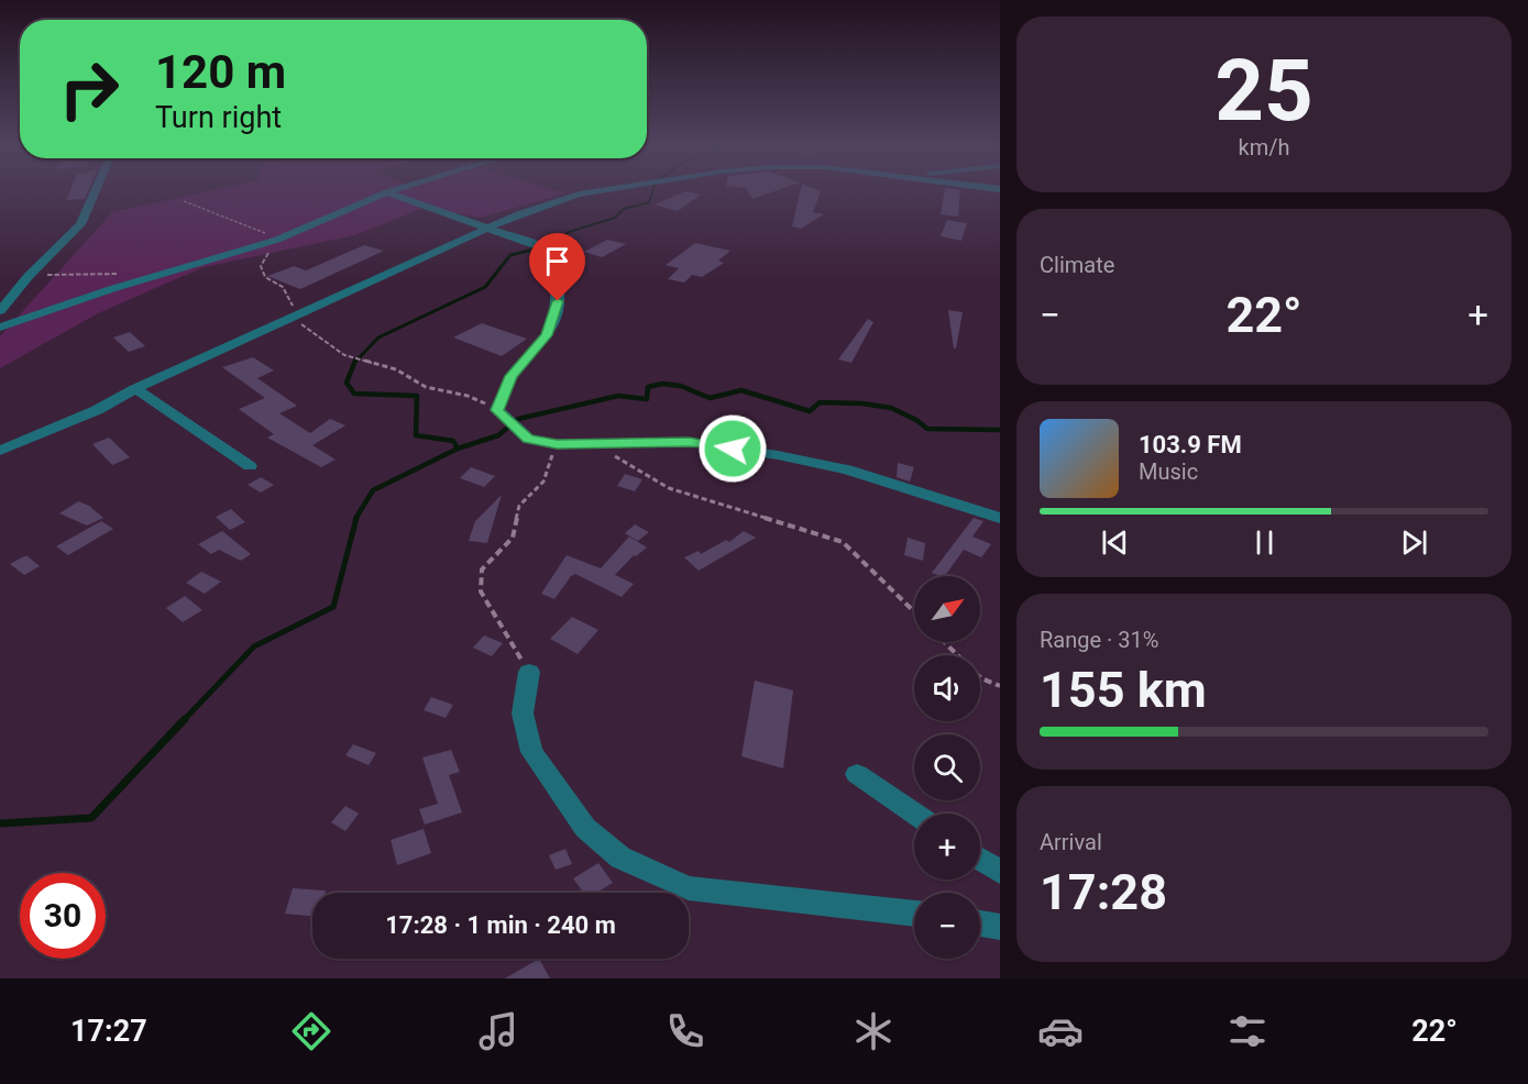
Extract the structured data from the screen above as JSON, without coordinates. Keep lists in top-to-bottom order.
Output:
{
  "north": "top right",
  "page": {
    "tile": [
      ["25", "km/h"],
      "Climate",
      ["Range · 31%", "155 km"],
      ["Arrival", "17:28"]
    ],
    "turn": ["120 m", "Turn right"],
    "heat": ["−", "22°", "+"],
    "song": ["103.9 FM", "Music"],
    "map_buttons": ["+", "−"],
    "limit": "30",
    "trip": "17:28 · 1 min · 240 m",
    "tabs": ["17:27", "22°"]
  }
}
